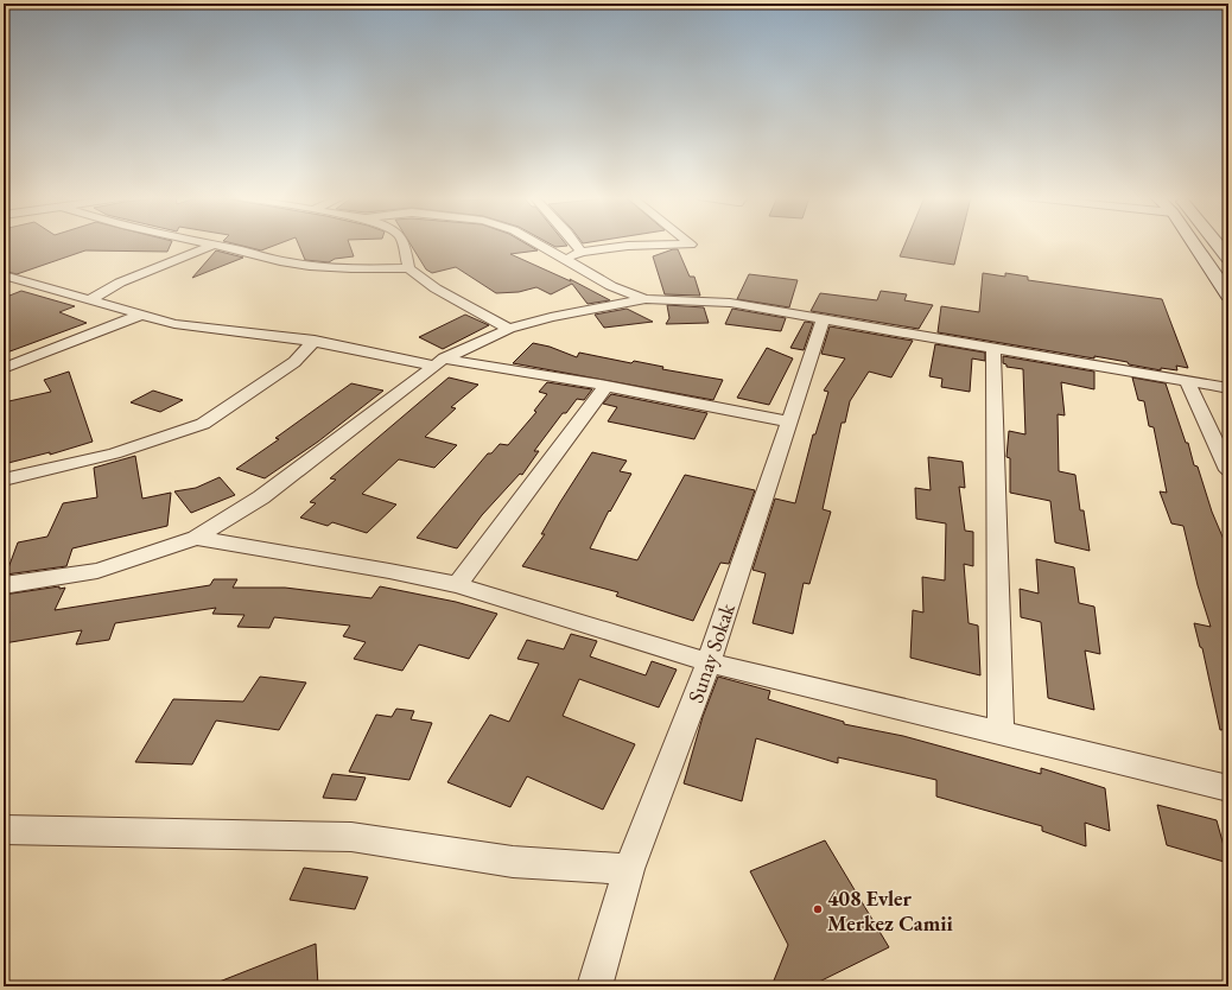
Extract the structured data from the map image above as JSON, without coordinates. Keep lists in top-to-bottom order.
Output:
{
  "streets": {
    "street": ["Sunay Sokak"]
  },
  "places": ["408 Evler Merkez Camii"]
}
